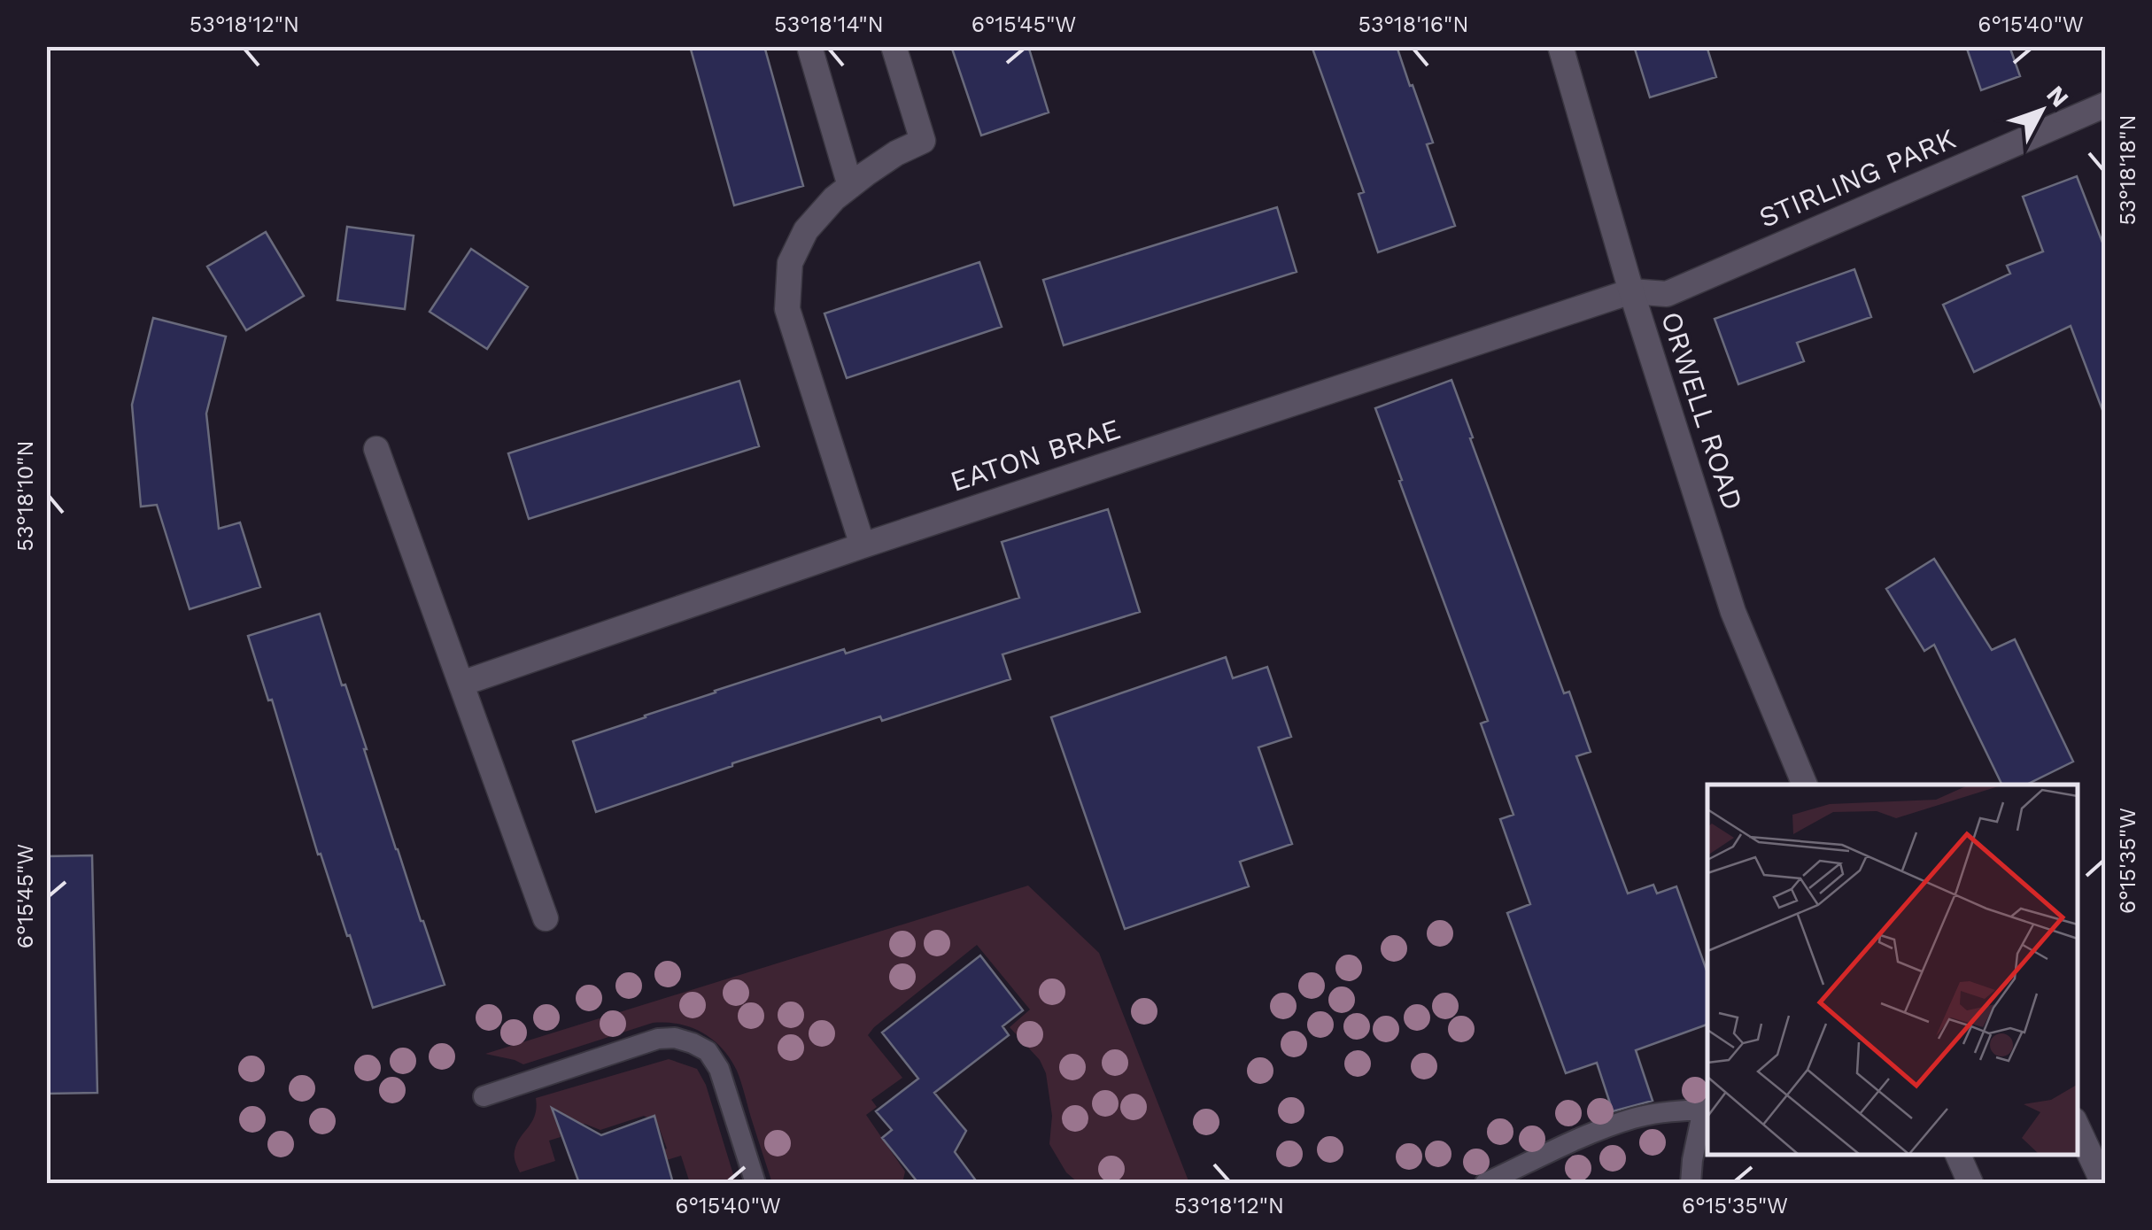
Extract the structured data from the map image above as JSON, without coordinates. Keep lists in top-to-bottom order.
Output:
{
  "streets": {
    "street": ["STIRLING PARK", "ORWELL ROAD", "EATON BRAE"]
  },
  "crossings": [
    ["STIRLING PARK", "ORWELL ROAD"],
    ["STIRLING PARK", "EATON BRAE"],
    ["ORWELL ROAD", "EATON BRAE"]
  ],
  "north": "top right",
  "coordinates": [
    "53°18'12\"N",
    "53°18'14\"N",
    "6°15'45\"W",
    "53°18'16\"N",
    "6°15'40\"W",
    "53°18'18\"N",
    "53°18'10\"N",
    "6°15'35\"W"
  ]
}
